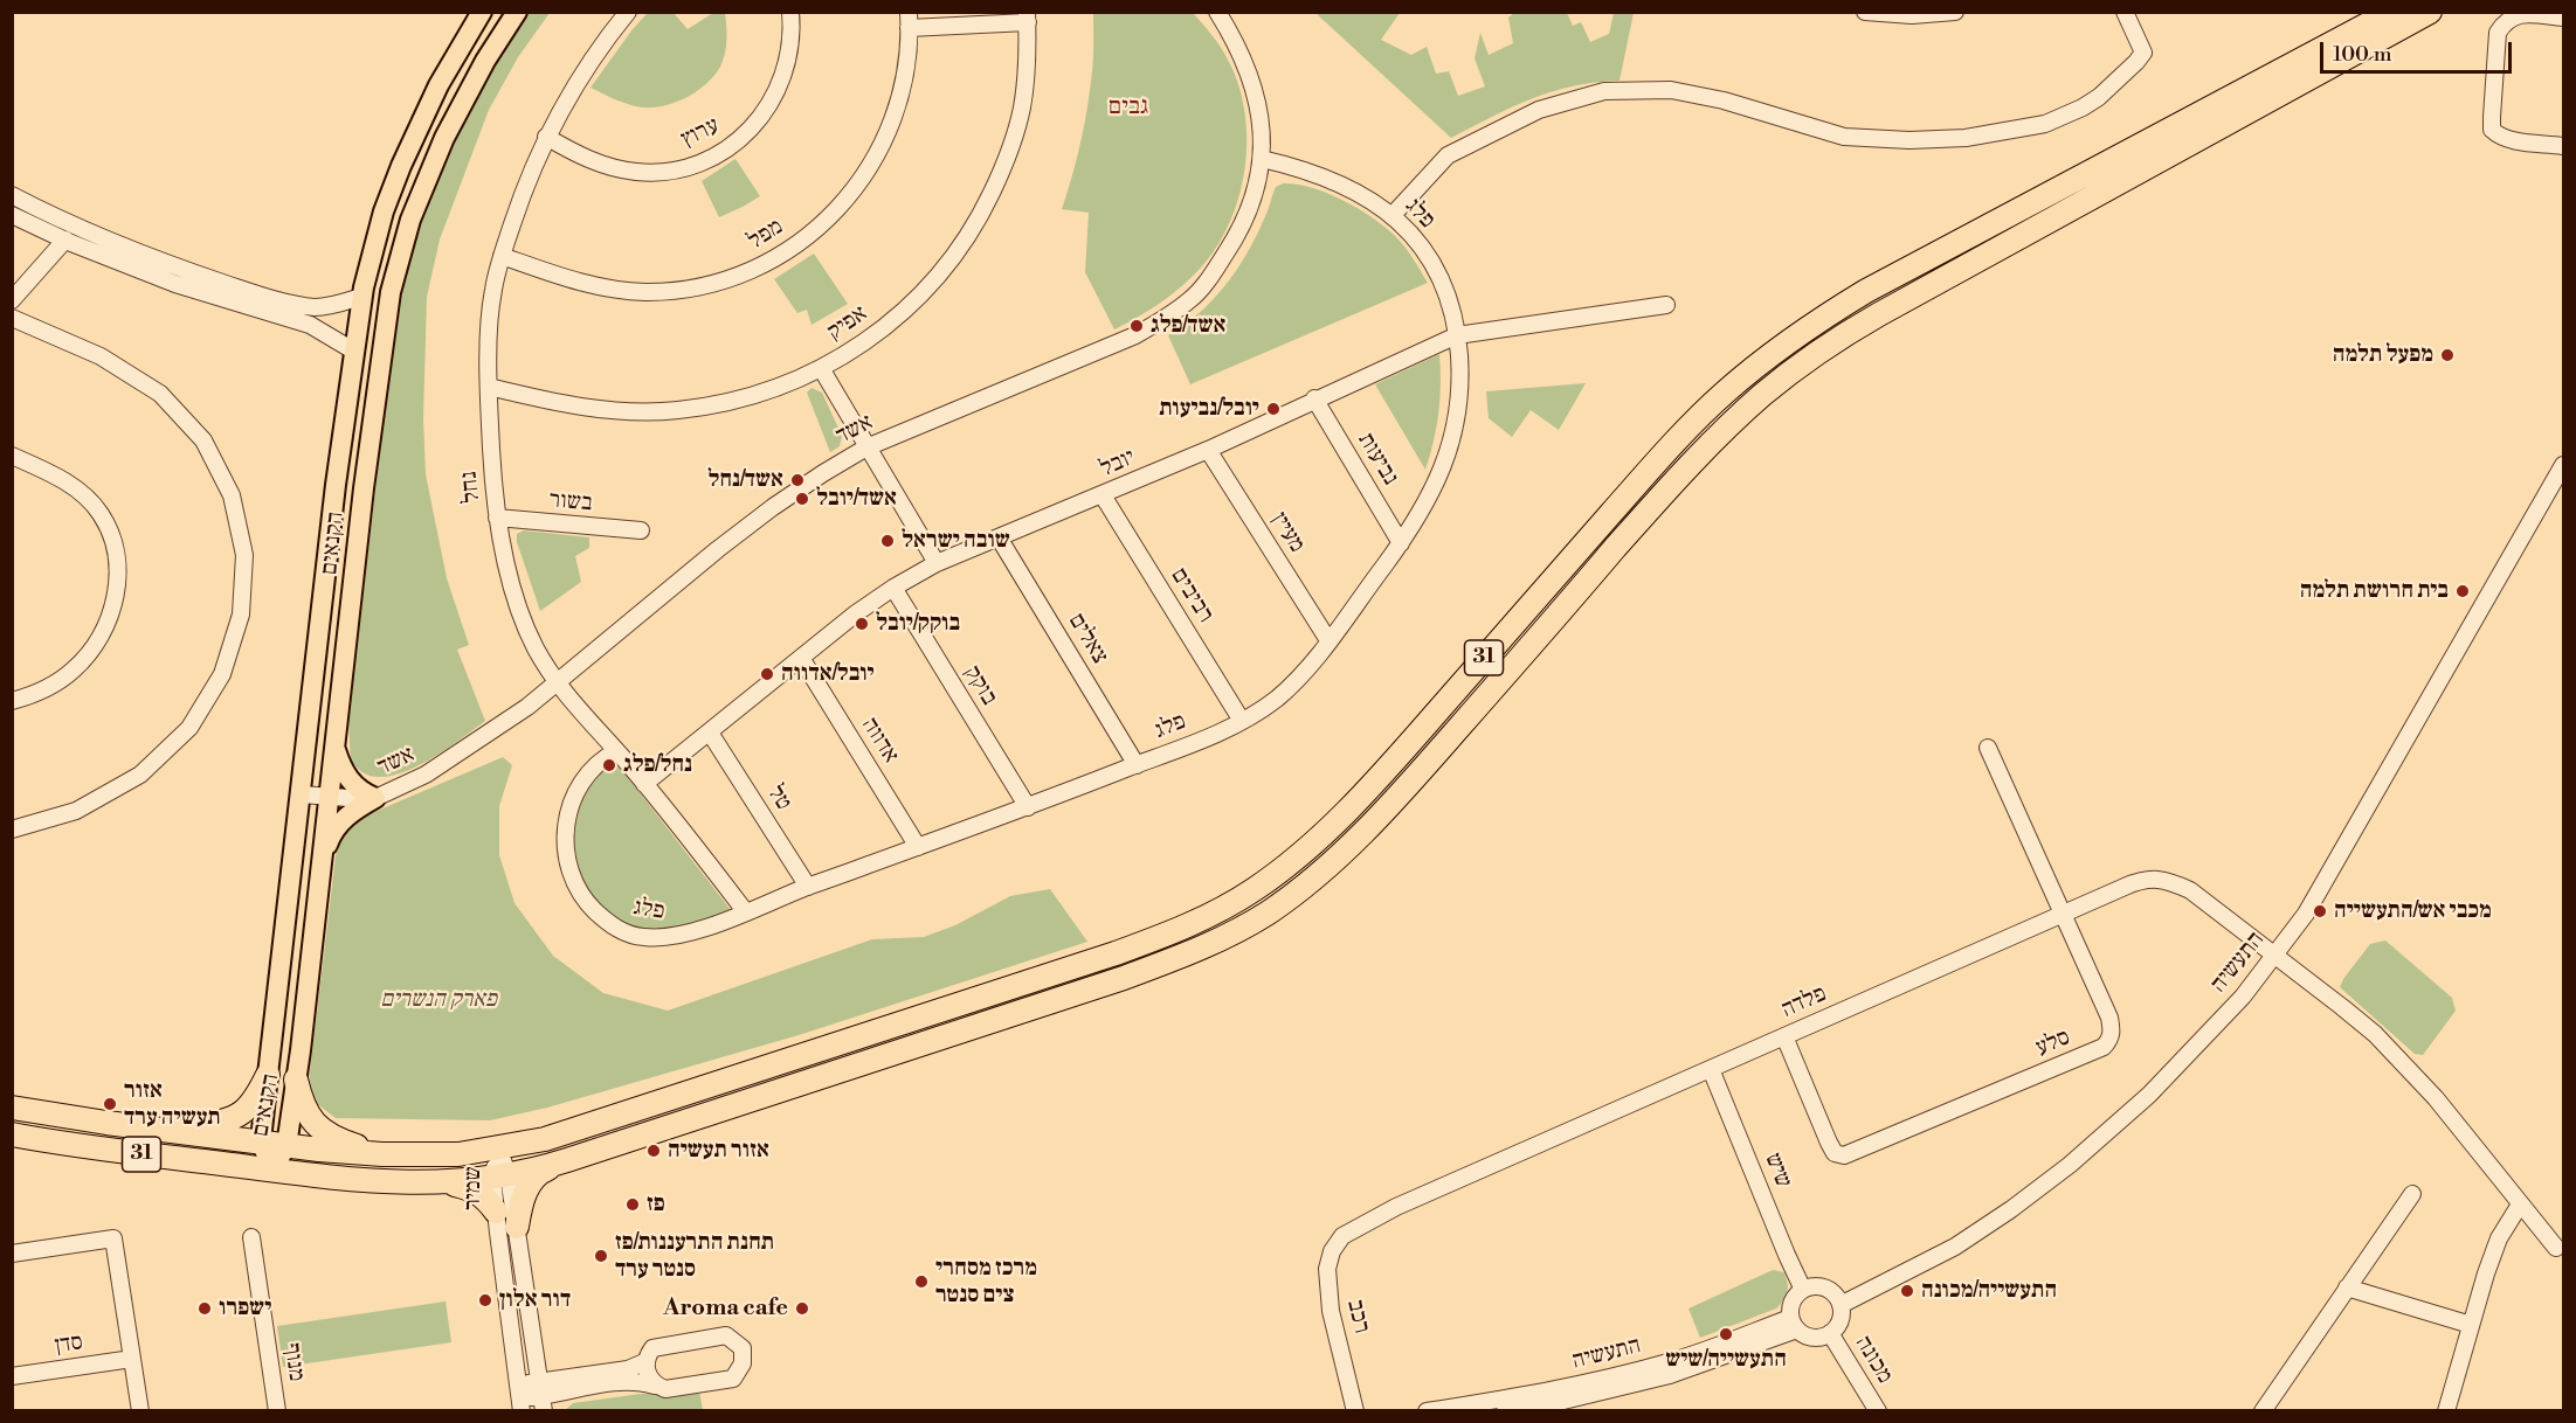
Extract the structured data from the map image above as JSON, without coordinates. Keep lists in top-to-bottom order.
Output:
{
  "streets": {
    "highway": ["31"],
    "main road": ["הקנאים"],
    "street": [
      "ערוץ",
      "פלג",
      "מפל",
      "אפיק",
      "אשד",
      "נביעות",
      "יובל",
      "נחל",
      "בשור",
      "מעיין",
      "רביבים",
      "צאלים",
      "בוקק",
      "אדווה",
      "טל",
      "התעשיה",
      "פלדה",
      "סלע",
      "שיש",
      "שמיר",
      "רכב",
      "סדן",
      "מכונה",
      "מנוף"
    ]
  },
  "crossings": [
    ["ערוץ", "נחל"],
    ["פלג", "אשד"],
    ["פלג", "נביעות"],
    ["פלג", "יובל"],
    ["פלג", "נחל"],
    ["פלג", "מעיין"],
    ["פלג", "רביבים"],
    ["פלג", "צאלים"],
    ["פלג", "בוקק"],
    ["פלג", "אדווה"],
    ["פלג", "טל"],
    ["מפל", "נחל"],
    ["אפיק", "נחל"],
    ["אשד", "נחל"],
    ["אשד", "הקנאים"],
    ["נביעות", "יובל"],
    ["יובל", "נחל"],
    ["יובל", "מעיין"],
    ["יובל", "רביבים"],
    ["יובל", "צאלים"],
    ["יובל", "בוקק"],
    ["יובל", "אדווה"],
    ["יובל", "טל"],
    ["נחל", "בשור"],
    ["הקנאים", "31"],
    ["31", "שמיר"],
    ["התעשיה", "פלדה"],
    ["התעשיה", "שיש"],
    ["התעשיה", "מכונה"],
    ["פלדה", "סלע"],
    ["פלדה", "שיש"],
    ["פלדה", "רכב"],
    ["שיש", "מכונה"]
  ],
  "districts": ["גבים"],
  "parks": ["פארק הנשרים"],
  "places": [
    "אשד/פלג",
    "מפעל תלמה",
    "יובל/נביעות",
    "אשד/נחל",
    "אשד/יובל",
    "שובה ישראל",
    "בית חרושת תלמה",
    "בוקק/יובל",
    "יובל/אדווה",
    "נחל/פלג",
    "מכבי אש/התעשייה",
    "אזור תעשיה ערד",
    "אזור תעשיה",
    "פז",
    "תחנת התרעננות/פז סנטר ערד",
    "מרכז מסחרי צים סנטר",
    "התעשייה/מכונה",
    "דור אלון",
    "ישפרו",
    "Aroma cafe",
    "התעשייה/שיש"
  ],
  "scale_bar": "100 m"
}
